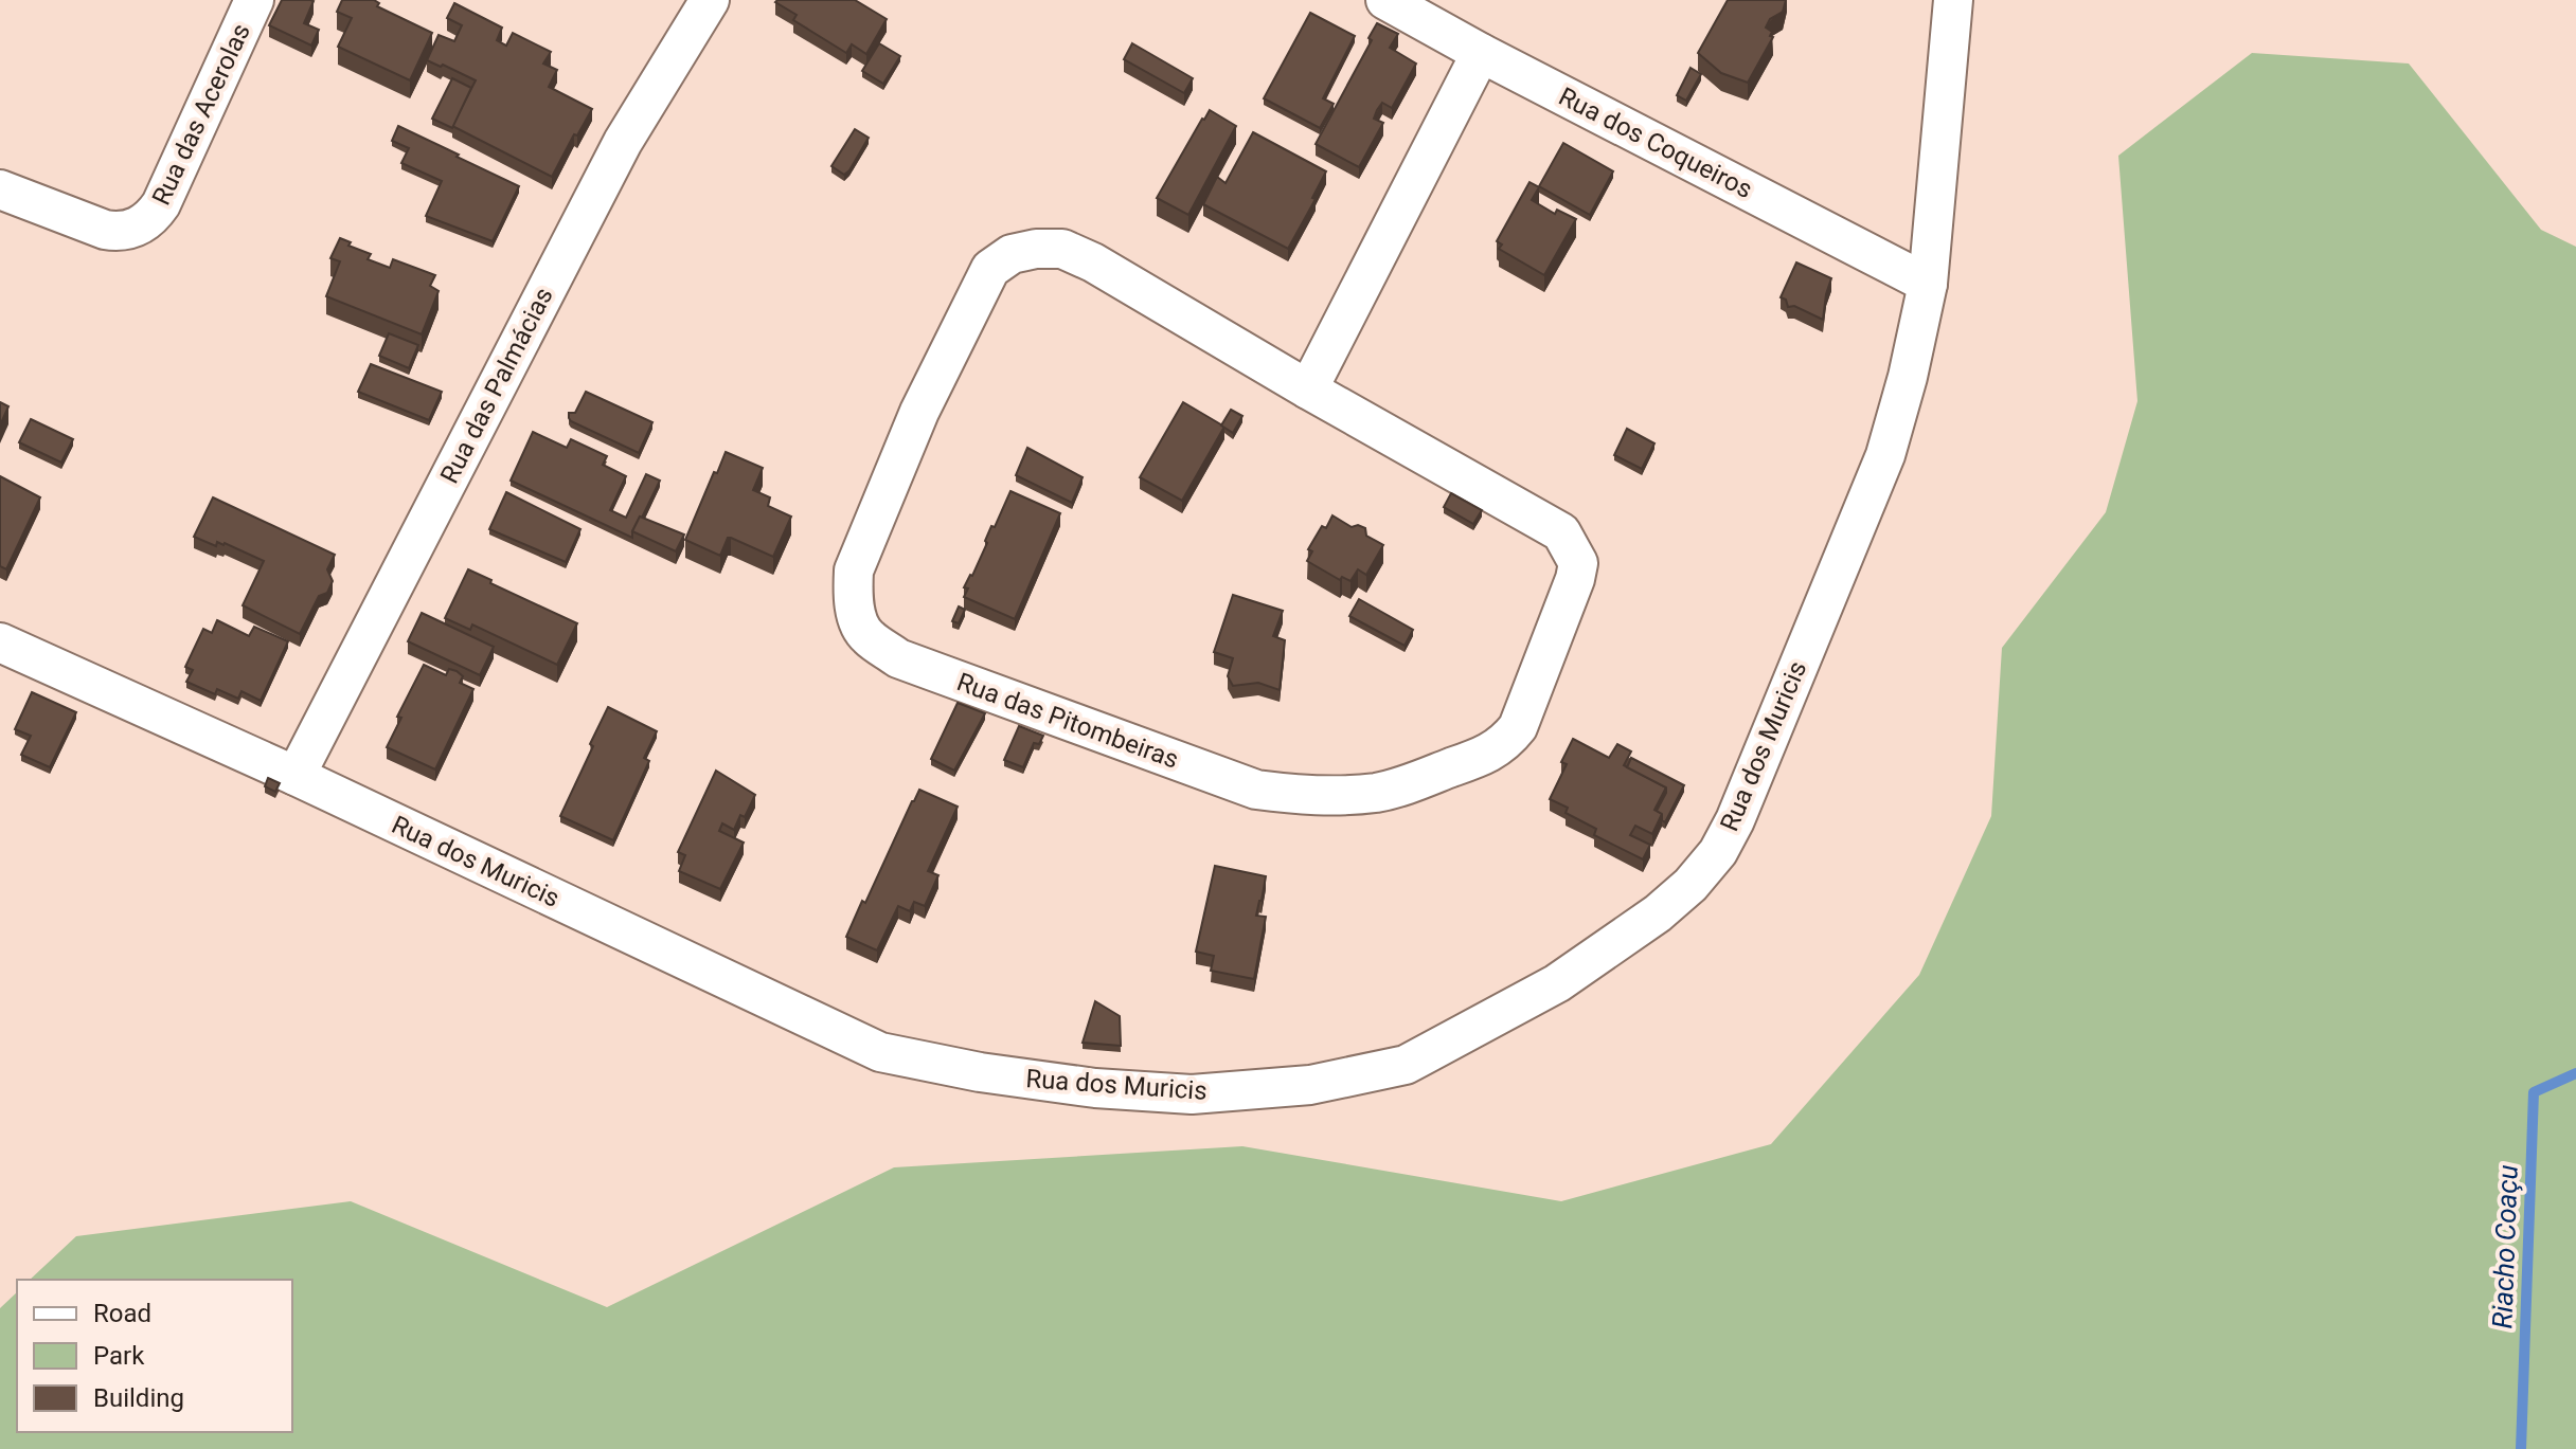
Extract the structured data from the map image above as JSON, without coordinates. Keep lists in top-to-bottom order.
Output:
{
  "streets": {
    "street": [
      "Rua das Acerolas",
      "Rua dos Coqueiros",
      "Rua das Palmácias",
      "Rua das Pitombeiras",
      "Rua dos Muricis"
    ]
  },
  "crossings": [
    ["Rua dos Coqueiros", "Rua dos Muricis"],
    ["Rua das Palmácias", "Rua dos Muricis"]
  ],
  "water": ["Riacho Coaçu"],
  "legend": ["Road", "Park", "Building"]
}
